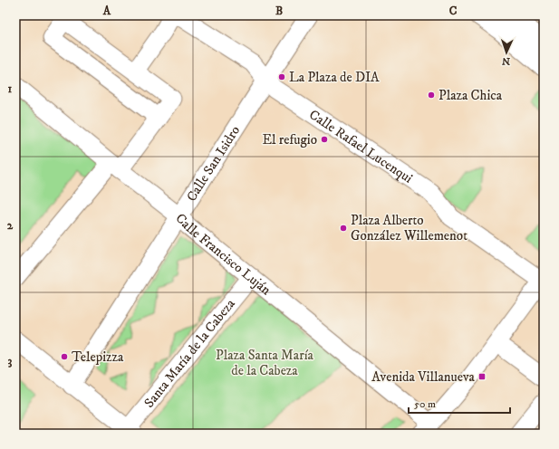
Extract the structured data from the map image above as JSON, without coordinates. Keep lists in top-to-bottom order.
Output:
{
  "streets": {
    "street": [
      "Calle Rafael Lucenqui",
      "Calle San Isidro",
      "Calle Francisco Luján",
      "Santa María de la Cabeza"
    ]
  },
  "crossings": [
    ["Calle Rafael Lucenqui", "Calle San Isidro"],
    ["Calle San Isidro", "Calle Francisco Luján"],
    ["Calle Francisco Luján", "Santa María de la Cabeza"]
  ],
  "parks": ["Plaza Santa María de la Cabeza"],
  "places": {
    "other": [
      "La Plaza de DIA",
      "Plaza Chica",
      "El refugio",
      "Plaza Alberto González Willemenot",
      "Telepizza"
    ],
    "transit": ["Avenida Villanueva"]
  },
  "scale_bar": "50 m",
  "north": "bottom",
  "grid": {
    "columns": ["A", "B", "C"],
    "rows": ["1", "2", "3"]
  }
}
